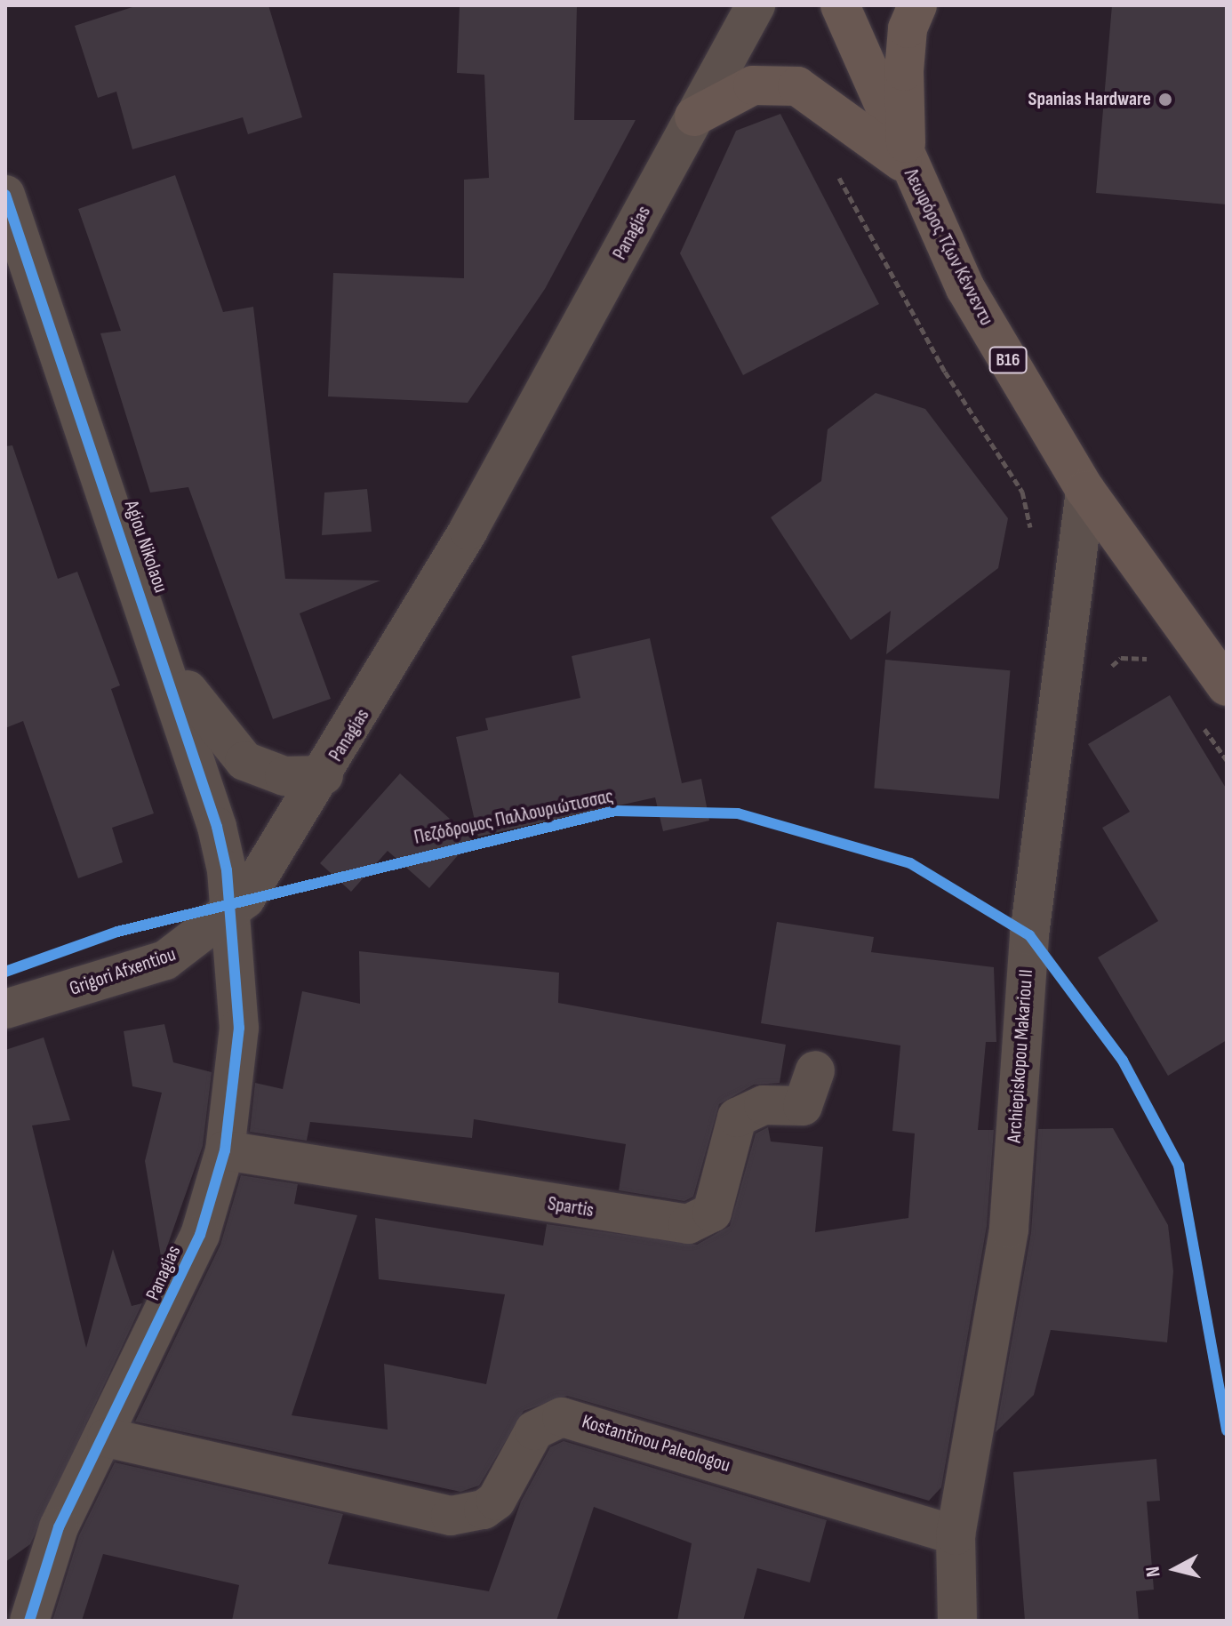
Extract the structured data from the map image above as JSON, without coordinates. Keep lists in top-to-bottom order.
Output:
{
  "streets": {
    "main road": ["Λεωφόρος Τζων Κέννεντυ", "B16"],
    "street": [
      "Panagias",
      "Agiou Nikolaou",
      "Grigori Afxentiou",
      "Archiepiskopou Makariou II",
      "Spartis",
      "Kostantinou Paleologou"
    ],
    "cycle path": ["Πεζόδρομος Παλλουριώτισσας"]
  },
  "crossings": [
    ["Panagias", "Agiou Nikolaou"],
    ["Panagias", "Grigori Afxentiou"],
    ["Panagias", "Spartis"],
    ["Panagias", "Kostantinou Paleologou"],
    ["Λεωφόρος Τζων Κέννεντυ", "Archiepiskopou Makariou II"],
    ["Agiou Nikolaou", "Grigori Afxentiou"],
    ["Archiepiskopou Makariou II", "Kostantinou Paleologou"]
  ],
  "places": ["Spanias Hardware"],
  "north": "left"
}
